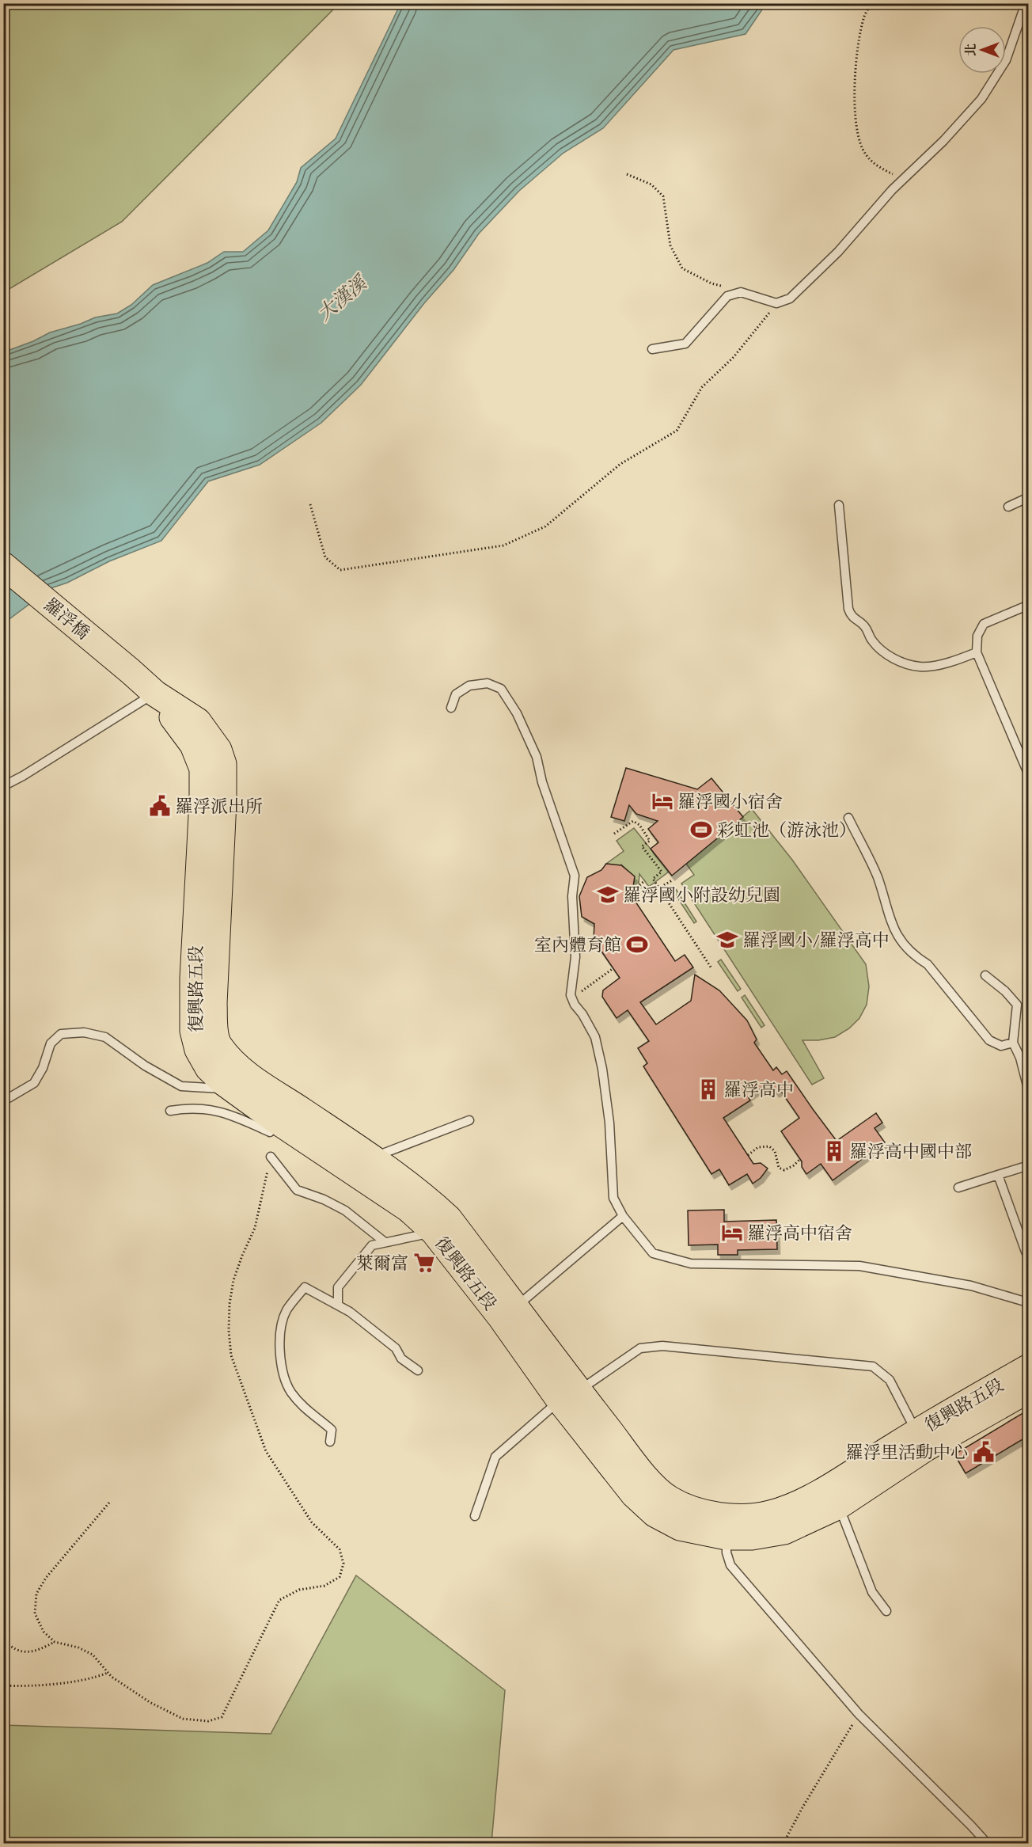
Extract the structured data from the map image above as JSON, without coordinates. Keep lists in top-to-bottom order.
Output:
{
  "streets": {
    "main road": ["羅浮橋", "復興路五段"]
  },
  "crossings": [
    ["羅浮橋", "復興路五段"]
  ],
  "water": ["大漢溪"],
  "places": {
    "hotel": ["羅浮國小宿舍", "羅浮高中宿舍"],
    "public building": ["羅浮派出所", "羅浮里活動中心"],
    "sports": ["彩虹池（游泳池）", "室內體育館"],
    "school or university": ["羅浮國小附設幼兒園", "羅浮國小/羅浮高中"],
    "building": ["羅浮高中", "羅浮高中國中部"],
    "supermarket": ["萊爾富"]
  },
  "north": "left"
}
